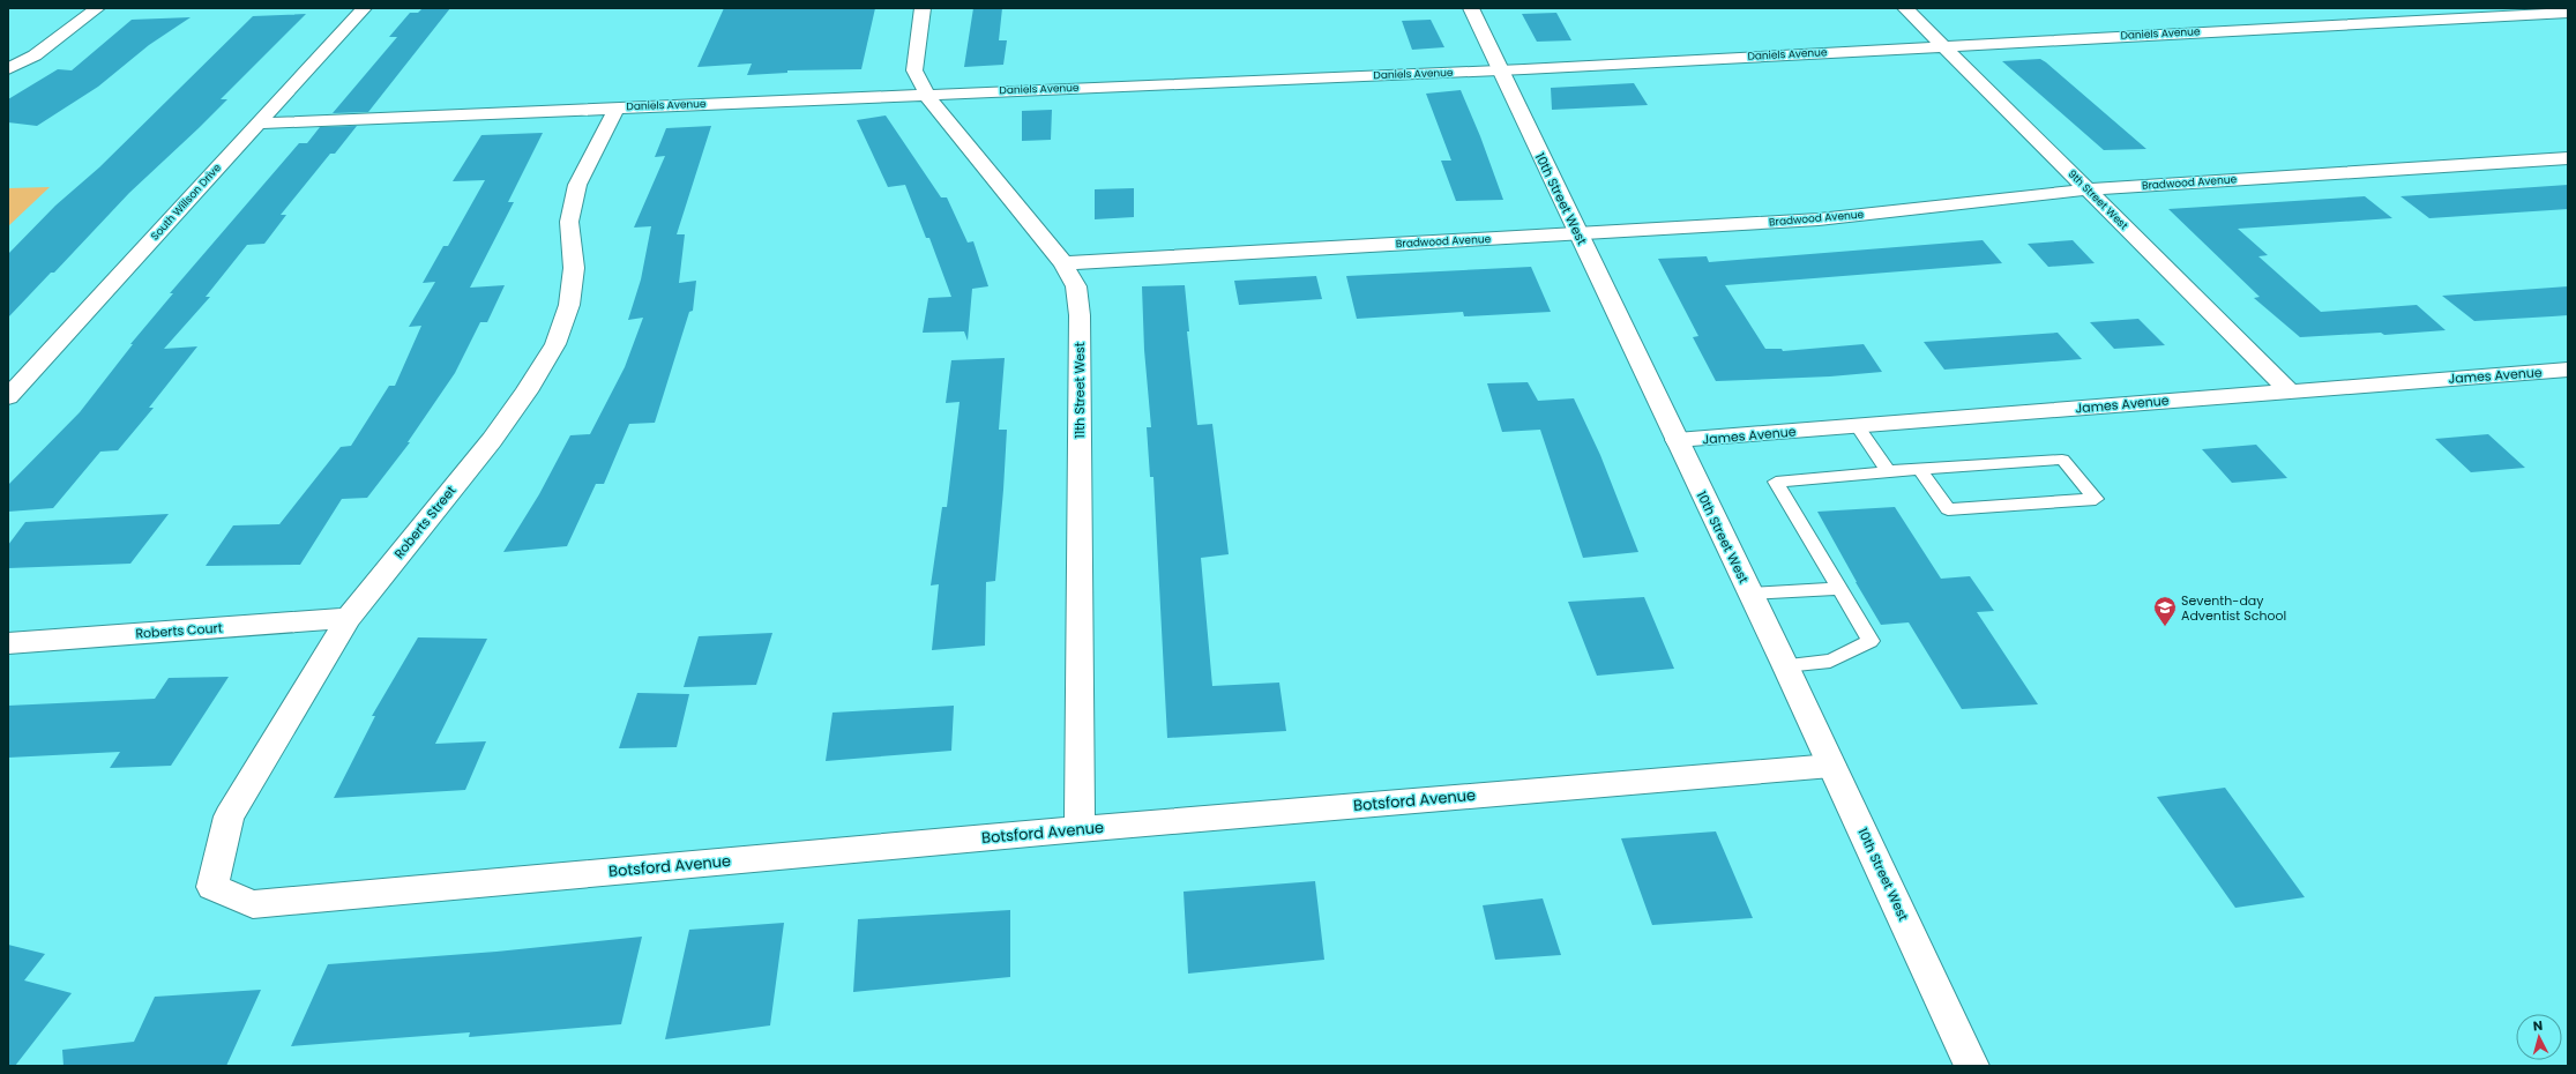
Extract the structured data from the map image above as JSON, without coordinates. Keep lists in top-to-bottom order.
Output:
{
  "streets": {
    "street": [
      "Daniels Avenue",
      "Bradwood Avenue",
      "10th Street West",
      "9th Street West",
      "South Willson Drive",
      "James Avenue",
      "11th Street West",
      "Roberts Street",
      "Roberts Court",
      "Botsford Avenue"
    ]
  },
  "crossings": [
    ["Daniels Avenue", "10th Street West"],
    ["Daniels Avenue", "9th Street West"],
    ["Daniels Avenue", "South Willson Drive"],
    ["Daniels Avenue", "11th Street West"],
    ["Daniels Avenue", "Roberts Street"],
    ["Bradwood Avenue", "10th Street West"],
    ["Bradwood Avenue", "9th Street West"],
    ["Bradwood Avenue", "11th Street West"],
    ["10th Street West", "James Avenue"],
    ["10th Street West", "Botsford Avenue"],
    ["9th Street West", "James Avenue"],
    ["11th Street West", "Botsford Avenue"],
    ["Roberts Street", "Roberts Court"],
    ["Roberts Street", "Botsford Avenue"]
  ],
  "places": {
    "school or university": ["Seventh-day Adventist School"]
  },
  "north": "top"
}
